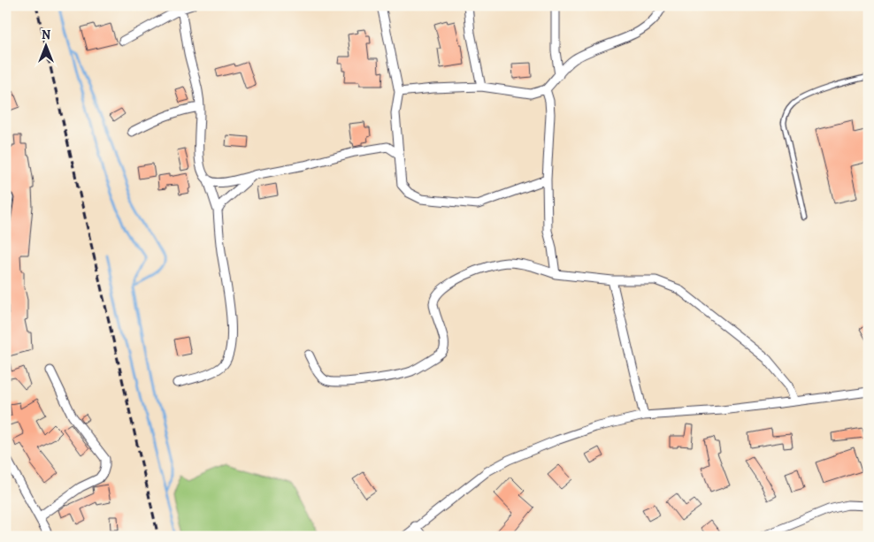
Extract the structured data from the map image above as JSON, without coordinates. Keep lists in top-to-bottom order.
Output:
{
  "north": "top"
}
